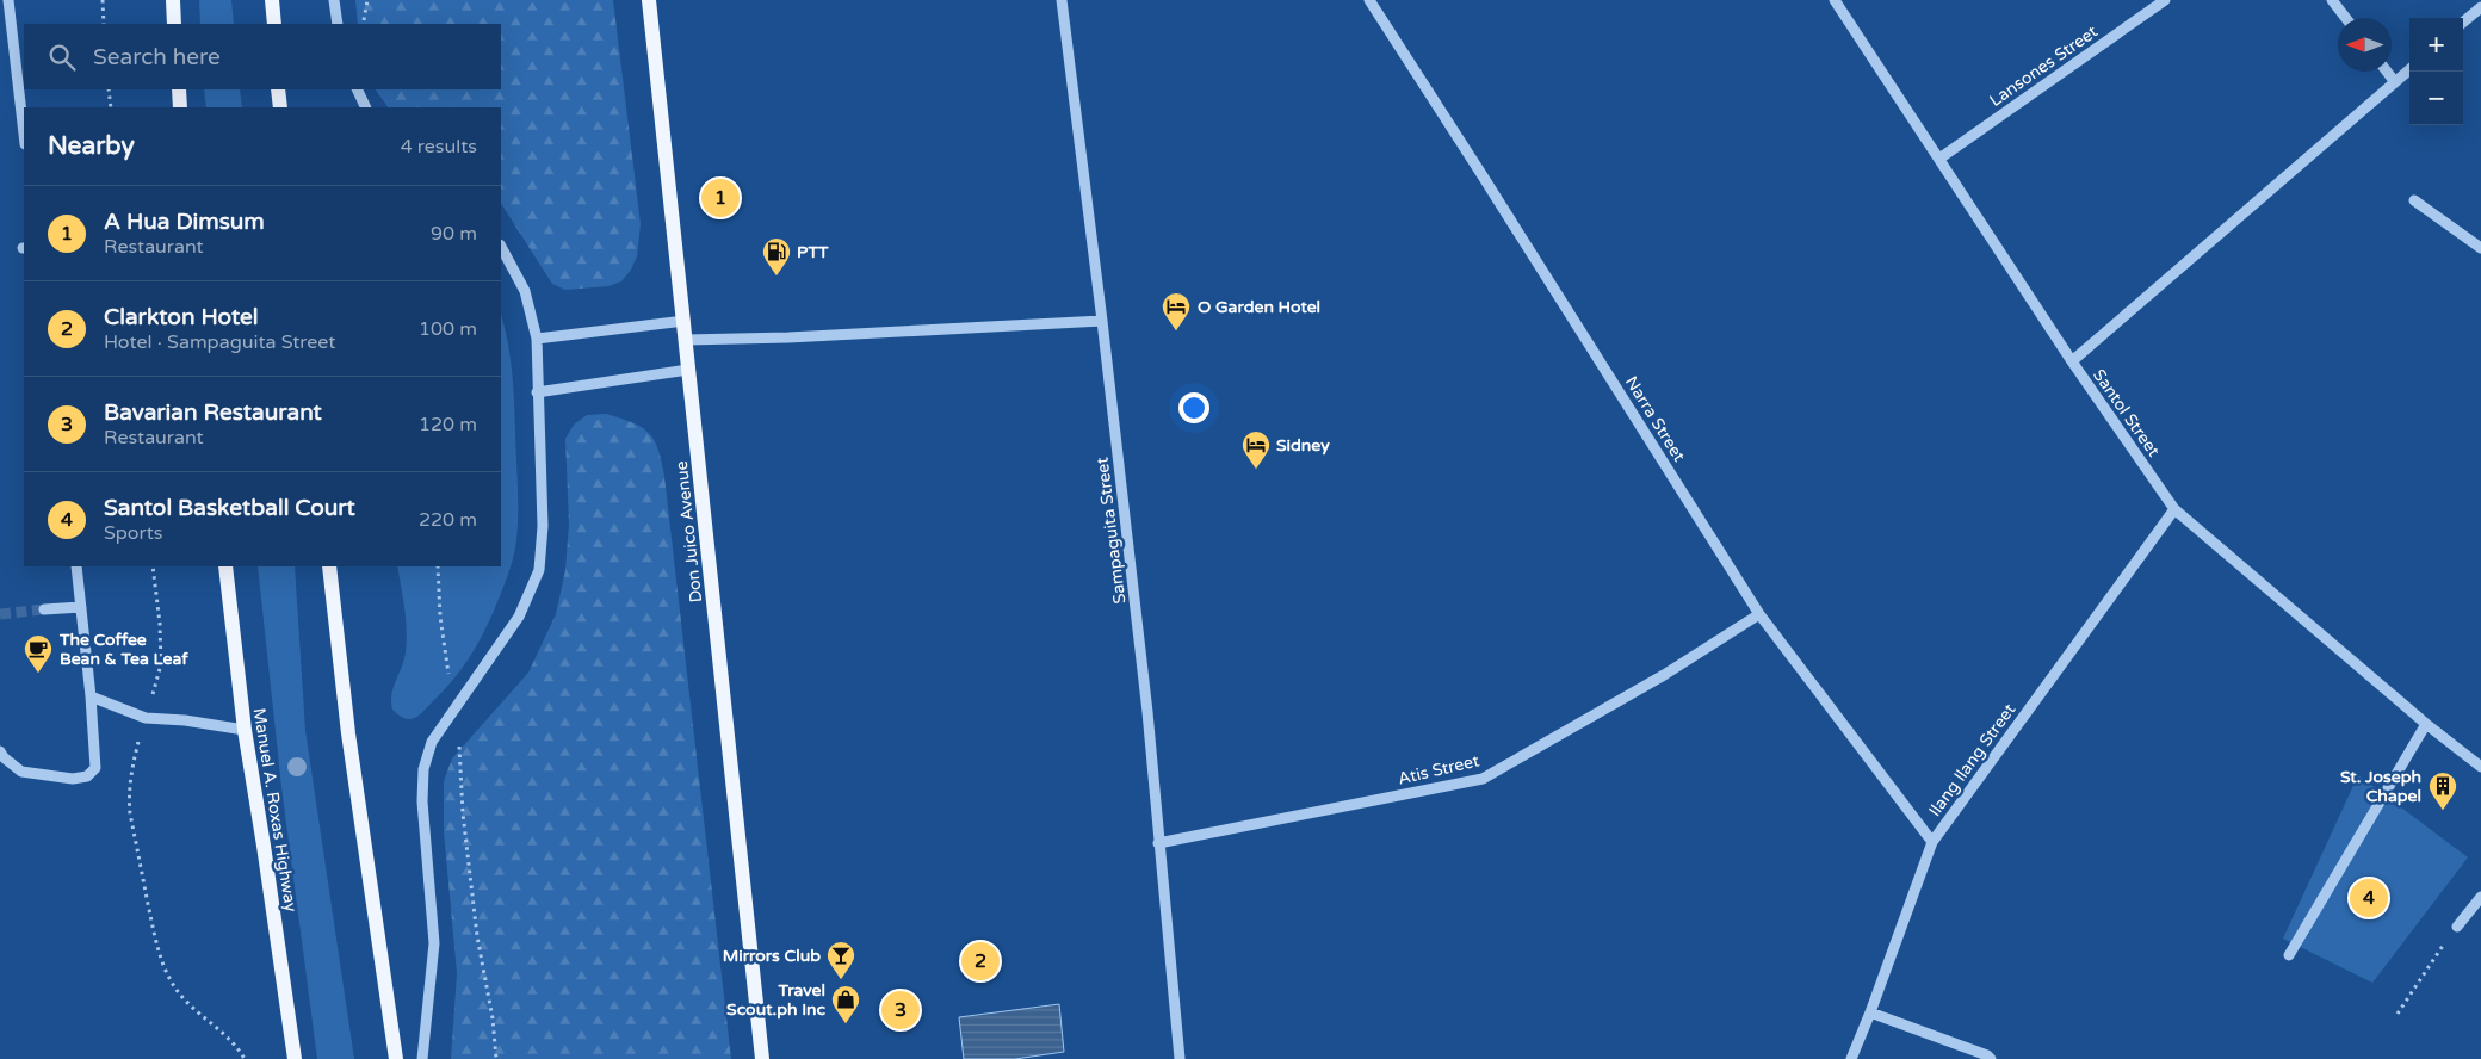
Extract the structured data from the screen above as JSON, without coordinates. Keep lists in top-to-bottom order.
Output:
{
  "streets": {
    "main road": ["Don Juico Avenue", "Manuel A. Roxas Highway"],
    "street": [
      "Lansones Street",
      "Santol Street",
      "Narra Street",
      "Sampaguita Street",
      "Ilang Ilang Street",
      "Atis Street"
    ]
  },
  "crossings": [
    ["Lansones Street", "Santol Street"],
    ["Santol Street", "Ilang Ilang Street"],
    ["Narra Street", "Ilang Ilang Street"],
    ["Narra Street", "Atis Street"],
    ["Sampaguita Street", "Atis Street"]
  ],
  "places": {
    "fuel station": ["PTT"],
    "hotel": ["O Garden Hotel", "Sidney"],
    "cafe": ["The Coffee Bean & Tea Leaf"],
    "building": ["St. Joseph Chapel"],
    "bar": ["Mirrors Club"],
    "shop": ["Travel Scout.ph Inc"]
  },
  "north": "left",
  "page": {
    "map_buttons": ["+", "−"],
    "search": "Search here",
    "heading": ["Nearby", "4 results"],
    "pins": [
      "1",
      "4",
      "2",
      "3"
    ],
    "list": [
      {
        "mark": "1",
        "name": "A Hua Dimsum",
        "note": "Restaurant",
        "value": "90 m"
      },
      {
        "mark": "2",
        "name": "Clarkton Hotel",
        "note": "Hotel · Sampaguita Street",
        "value": "100 m"
      },
      {
        "mark": "3",
        "name": "Bavarian Restaurant",
        "note": "Restaurant",
        "value": "120 m"
      },
      {
        "mark": "4",
        "name": "Santol Basketball Court",
        "note": "Sports",
        "value": "220 m"
      }
    ]
  }
}
